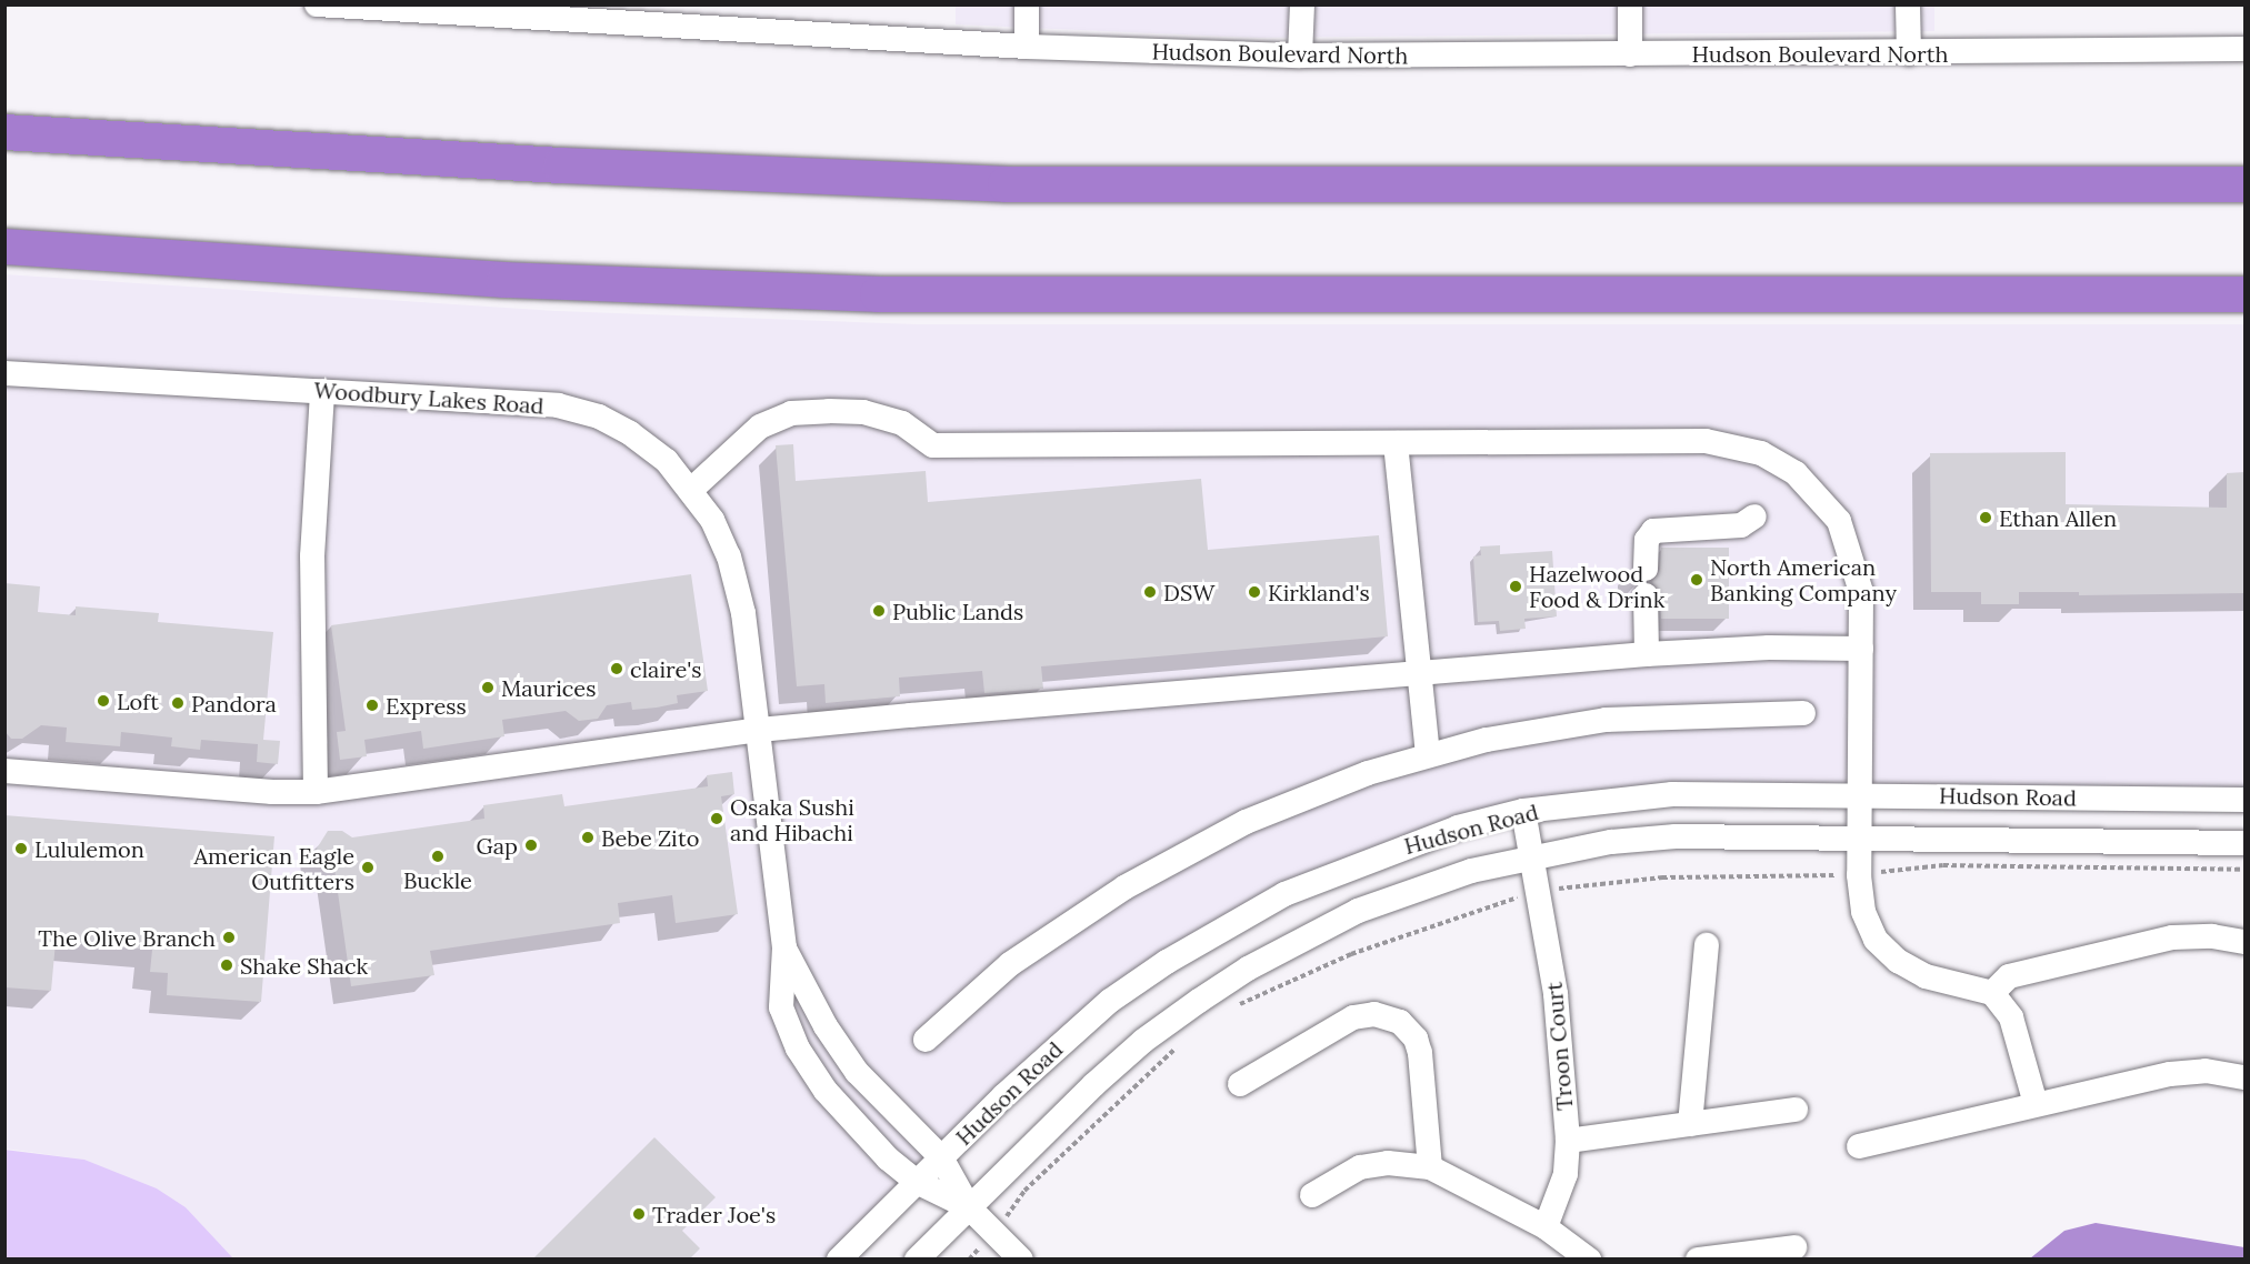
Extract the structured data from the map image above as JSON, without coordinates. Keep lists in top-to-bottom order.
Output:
{
  "streets": {
    "street": [
      "Hudson Boulevard North",
      "Woodbury Lakes Road",
      "Hudson Road",
      "Troon Court"
    ]
  },
  "crossings": [
    ["Woodbury Lakes Road", "Hudson Road"],
    ["Hudson Road", "Troon Court"]
  ],
  "places": [
    "Ethan Allen",
    "North American Banking Company",
    "Hazelwood Food & Drink",
    "DSW",
    "Kirkland's",
    "Public Lands",
    "claire's",
    "Maurices",
    "Loft",
    "Pandora",
    "Express",
    "Osaka Sushi and Hibachi",
    "Bebe Zito",
    "Gap",
    "Lululemon",
    "Buckle",
    "American Eagle Outfitters",
    "The Olive Branch",
    "Shake Shack",
    "Trader Joe's"
  ]
}
